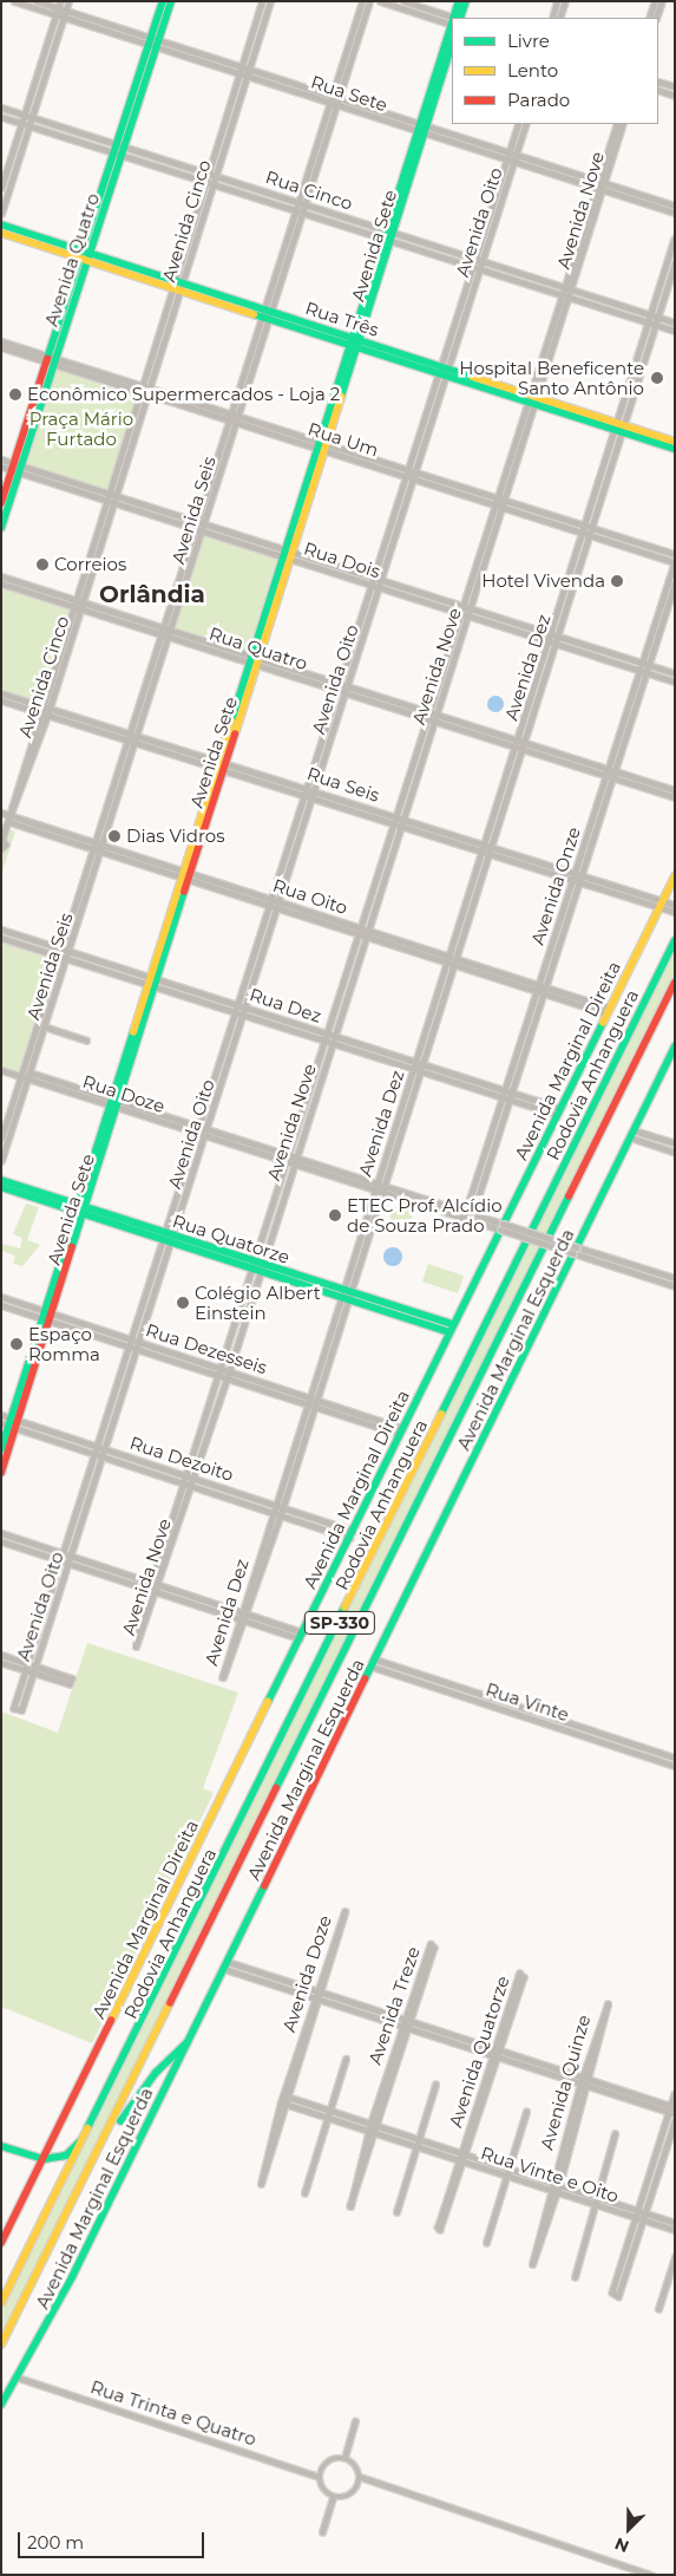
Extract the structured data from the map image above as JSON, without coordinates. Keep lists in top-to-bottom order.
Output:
{
  "streets": {
    "main road": [
      "Avenida Sete",
      "Avenida Quatro",
      "Rua Três",
      "Avenida Marginal Direita",
      "Rodovia Anhanguera",
      "Rua Quatorze",
      "Avenida Marginal Esquerda",
      "SP-330"
    ],
    "street": [
      "Rua Sete",
      "Rua Cinco",
      "Avenida Nove",
      "Avenida Cinco",
      "Avenida Oito",
      "Rua Um",
      "Avenida Seis",
      "Rua Dois",
      "Rua Quatro",
      "Avenida Dez",
      "Rua Seis",
      "Avenida Onze",
      "Rua Oito",
      "Rua Dez",
      "Rua Doze",
      "Rua Dezesseis",
      "Rua Dezoito",
      "Rua Vinte",
      "Avenida Doze",
      "Avenida Treze",
      "Avenida Quatorze",
      "Avenida Quinze",
      "Rua Vinte e Oito",
      "Rua Trinta e Quatro"
    ]
  },
  "crossings": [
    ["Rua Sete", "Avenida Nove"],
    ["Rua Sete", "Avenida Cinco"],
    ["Rua Sete", "Avenida Oito"],
    ["Rua Sete", "Avenida Sete"],
    ["Rua Sete", "Avenida Quatro"],
    ["Rua Sete", "Avenida Seis"],
    ["Rua Cinco", "Avenida Nove"],
    ["Rua Cinco", "Avenida Cinco"],
    ["Rua Cinco", "Avenida Oito"],
    ["Rua Cinco", "Avenida Sete"],
    ["Rua Cinco", "Avenida Quatro"],
    ["Rua Cinco", "Avenida Seis"],
    ["Rua Cinco", "Avenida Dez"],
    ["Avenida Nove", "Rua Três"],
    ["Avenida Nove", "Rua Um"],
    ["Avenida Nove", "Rua Dois"],
    ["Avenida Nove", "Rua Quatro"],
    ["Avenida Nove", "Rua Seis"],
    ["Avenida Nove", "Rua Oito"],
    ["Avenida Nove", "Rua Dez"],
    ["Avenida Nove", "Rua Doze"],
    ["Avenida Nove", "Rua Quatorze"],
    ["Avenida Nove", "Rua Dezesseis"],
    ["Avenida Nove", "Rua Dezoito"],
    ["Avenida Cinco", "Rua Três"],
    ["Avenida Cinco", "Rua Um"],
    ["Avenida Cinco", "Rua Dois"],
    ["Avenida Cinco", "Rua Quatro"],
    ["Avenida Cinco", "Rua Seis"],
    ["Avenida Cinco", "Rua Oito"],
    ["Avenida Oito", "Rua Três"],
    ["Avenida Oito", "Rua Um"],
    ["Avenida Oito", "Rua Dois"],
    ["Avenida Oito", "Rua Quatro"],
    ["Avenida Oito", "Rua Seis"],
    ["Avenida Oito", "Rua Oito"],
    ["Avenida Oito", "Rua Dez"],
    ["Avenida Oito", "Rua Doze"],
    ["Avenida Oito", "Rua Quatorze"],
    ["Avenida Oito", "Rua Dezesseis"],
    ["Avenida Oito", "Rua Dezoito"],
    ["Avenida Sete", "Rua Três"],
    ["Avenida Sete", "Rua Um"],
    ["Avenida Sete", "Rua Dois"],
    ["Avenida Sete", "Rua Quatro"],
    ["Avenida Sete", "Rua Seis"],
    ["Avenida Sete", "Rua Oito"],
    ["Avenida Sete", "Rua Dez"],
    ["Avenida Sete", "Rua Doze"],
    ["Avenida Sete", "Rua Quatorze"],
    ["Avenida Sete", "Rua Dezesseis"],
    ["Avenida Sete", "Rua Dezoito"],
    ["Avenida Quatro", "Rua Três"],
    ["Avenida Quatro", "Rua Um"],
    ["Avenida Quatro", "Rua Dois"],
    ["Rua Três", "Avenida Seis"],
    ["Rua Três", "Avenida Dez"],
    ["Rua Um", "Avenida Seis"],
    ["Rua Um", "Avenida Dez"],
    ["Rua Um", "Avenida Onze"],
    ["Avenida Seis", "Rua Dois"],
    ["Avenida Seis", "Rua Quatro"],
    ["Avenida Seis", "Rua Seis"],
    ["Avenida Seis", "Rua Oito"],
    ["Avenida Seis", "Rua Dez"],
    ["Avenida Seis", "Rua Doze"],
    ["Rua Dois", "Avenida Dez"],
    ["Rua Dois", "Avenida Onze"],
    ["Rua Quatro", "Avenida Dez"],
    ["Rua Quatro", "Avenida Onze"],
    ["Avenida Dez", "Rua Seis"],
    ["Avenida Dez", "Rua Oito"],
    ["Avenida Dez", "Rua Dez"],
    ["Avenida Dez", "Rua Doze"],
    ["Avenida Dez", "Rua Quatorze"],
    ["Avenida Dez", "Rua Dezesseis"],
    ["Avenida Dez", "Rua Dezoito"],
    ["Rua Seis", "Avenida Onze"],
    ["Rua Seis", "Avenida Marginal Direita"],
    ["Avenida Onze", "Rua Oito"],
    ["Avenida Onze", "Rua Dez"],
    ["Avenida Onze", "Rua Doze"],
    ["Rua Oito", "Avenida Marginal Direita"],
    ["Rua Dez", "Avenida Marginal Direita"],
    ["Avenida Marginal Direita", "Rua Doze"],
    ["Avenida Marginal Direita", "Rua Quatorze"],
    ["Avenida Marginal Direita", "Rua Dezesseis"],
    ["Avenida Marginal Direita", "Rua Dezoito"],
    ["Rua Doze", "Avenida Marginal Esquerda"],
    ["Avenida Marginal Esquerda", "Rua Vinte"],
    ["Avenida Marginal Esquerda", "Rua Trinta e Quatro"],
    ["Avenida Doze", "Rua Vinte e Oito"],
    ["Avenida Treze", "Rua Vinte e Oito"],
    ["Avenida Quatorze", "Rua Vinte e Oito"],
    ["Avenida Quinze", "Rua Vinte e Oito"]
  ],
  "districts": ["Orlândia"],
  "parks": ["Praça Mário Furtado"],
  "places": [
    "Hospital Beneficente Santo Antônio",
    "Econômico Supermercados - Loja 2",
    "Correios",
    "Hotel Vivenda",
    "Dias Vidros",
    "ETEC Prof. Alcídio de Souza Prado",
    "Colégio Albert Einstein",
    "Espaço Romma"
  ],
  "legend": ["Livre", "Lento", "Parado"],
  "scale_bar": "200 m",
  "north": "bottom left"
}
